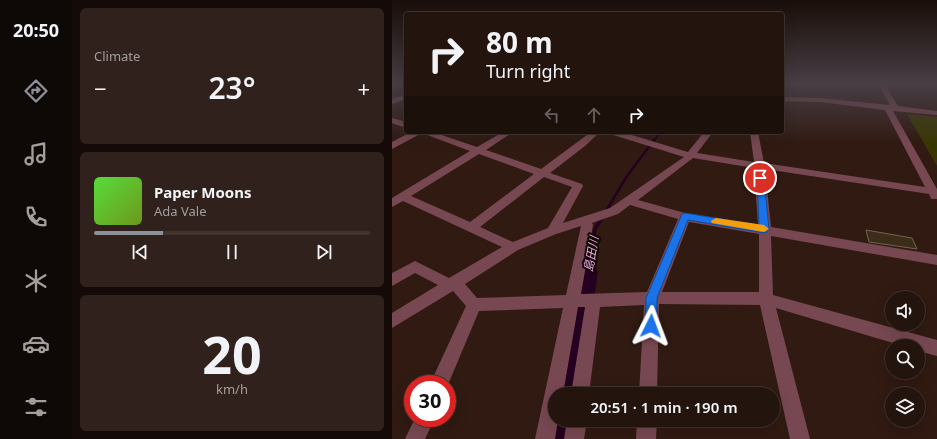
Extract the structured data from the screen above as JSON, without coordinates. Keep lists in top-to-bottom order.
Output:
{
  "water": ["島田川"],
  "page": {
    "tabs": "20:50",
    "tile": [
      "Climate",
      ["20", "km/h"]
    ],
    "turn": ["80 m", "Turn right"],
    "heat": ["−", "23°", "+"],
    "song": ["Paper Moons", "Ada Vale"],
    "limit": "30",
    "trip": "20:51 · 1 min · 190 m"
  }
}
